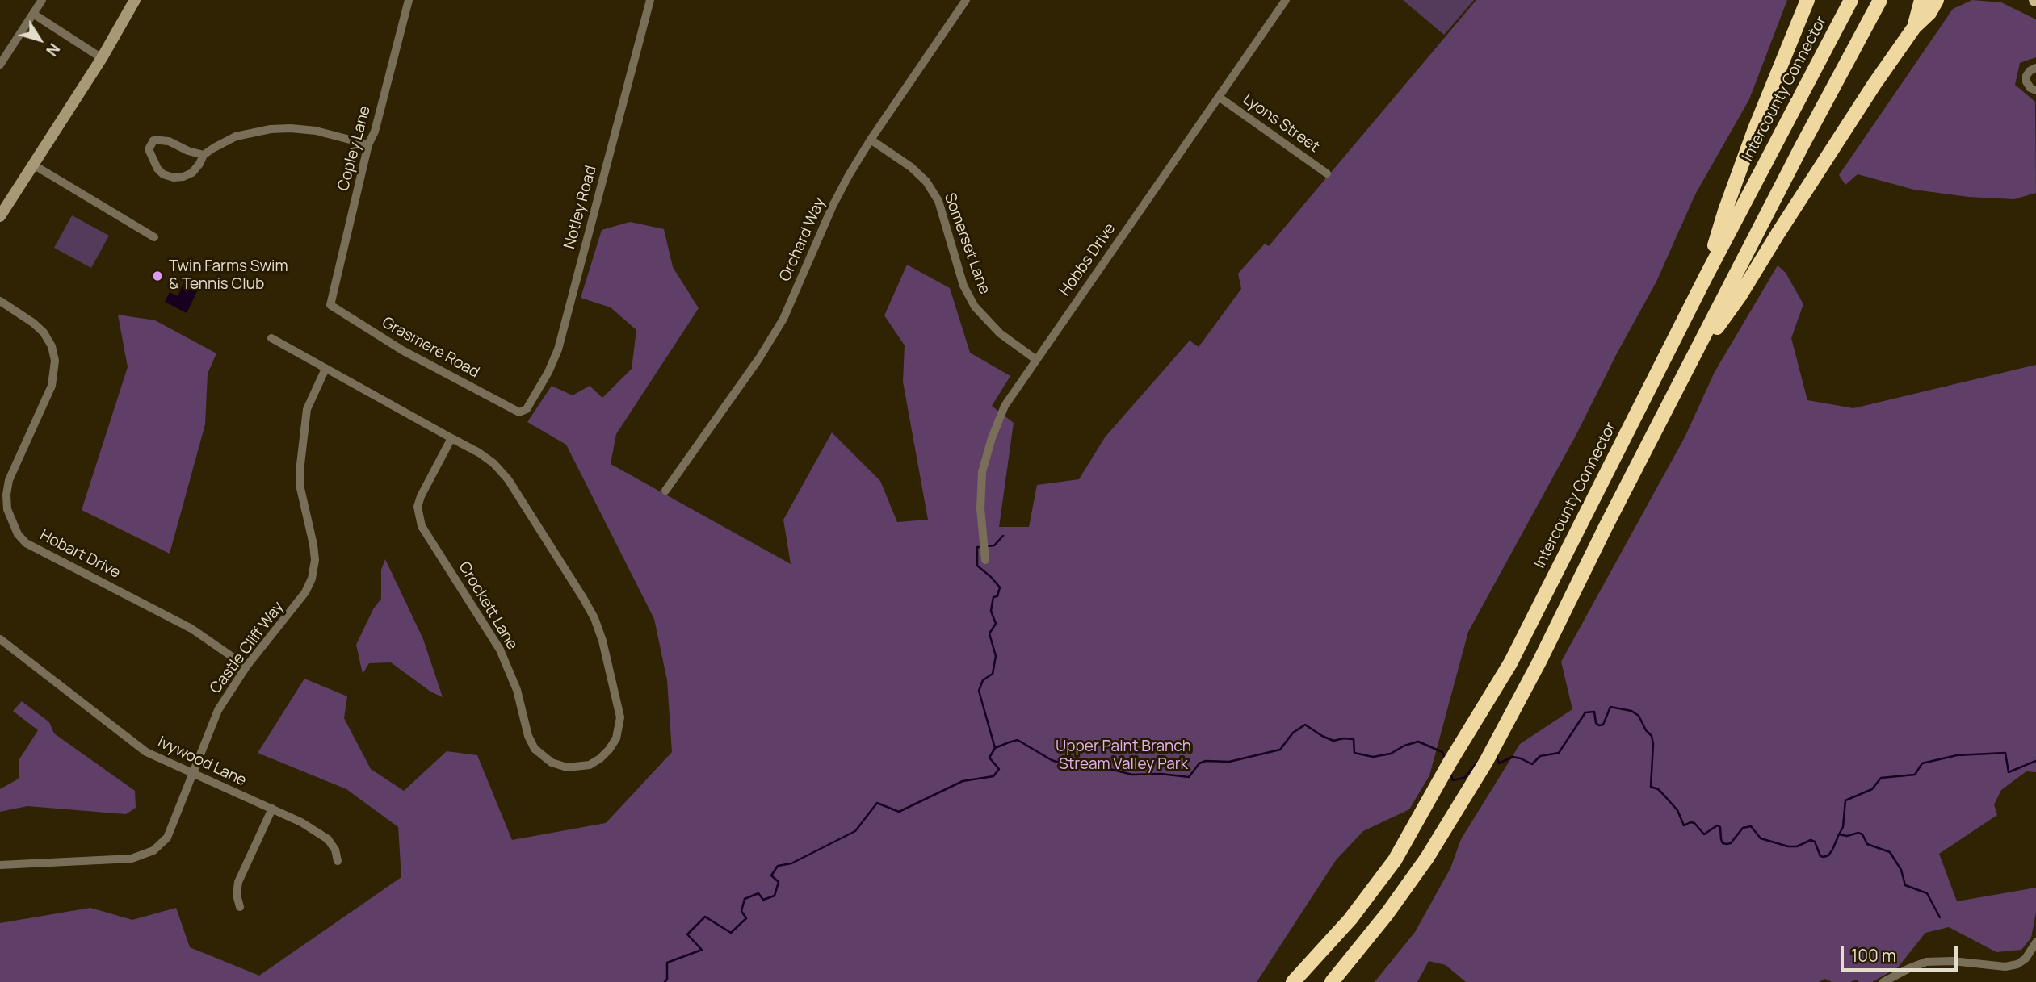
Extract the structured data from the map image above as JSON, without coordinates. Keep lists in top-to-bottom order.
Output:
{
  "streets": {
    "highway": ["Intercounty Connector"],
    "street": [
      "Lyons Street",
      "Copley Lane",
      "Notley Road",
      "Orchard Way",
      "Somerset Lane",
      "Hobbs Drive",
      "Grasmere Road",
      "Hobart Drive",
      "Crockett Lane",
      "Castle Cliff Way",
      "Ivywood Lane"
    ]
  },
  "crossings": [
    ["Lyons Street", "Hobbs Drive"],
    ["Copley Lane", "Grasmere Road"],
    ["Notley Road", "Grasmere Road"],
    ["Orchard Way", "Somerset Lane"],
    ["Somerset Lane", "Hobbs Drive"],
    ["Hobart Drive", "Castle Cliff Way"],
    ["Crockett Lane", "Castle Cliff Way"],
    ["Castle Cliff Way", "Ivywood Lane"]
  ],
  "parks": ["Upper Paint Branch Stream Valley Park"],
  "places": ["Twin Farms Swim & Tennis Club"],
  "scale_bar": "100 m",
  "north": "bottom right"
}
